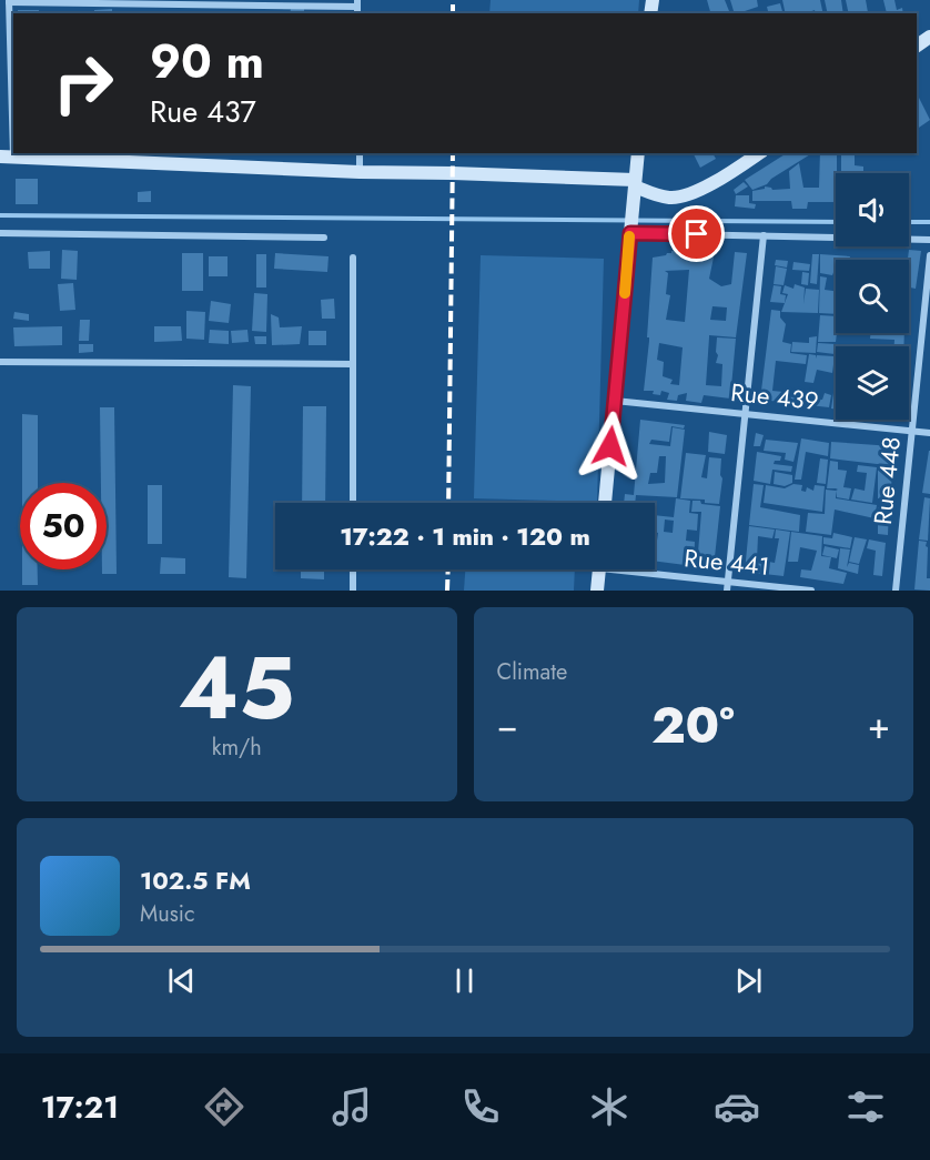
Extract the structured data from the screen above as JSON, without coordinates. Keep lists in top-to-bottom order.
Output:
{
  "streets": {
    "street": ["Rue 439", "Rue 448", "Rue 441"]
  },
  "crossings": [
    ["Rue 439", "Rue 448"]
  ],
  "page": {
    "turn": ["90 m", "Rue 437"],
    "limit": "50",
    "trip": "17:22 · 1 min · 120 m",
    "tile": [
      ["45", "km/h"],
      "Climate"
    ],
    "heat": ["−", "20°", "+"],
    "song": ["102.5 FM", "Music"],
    "tabs": "17:21"
  }
}
